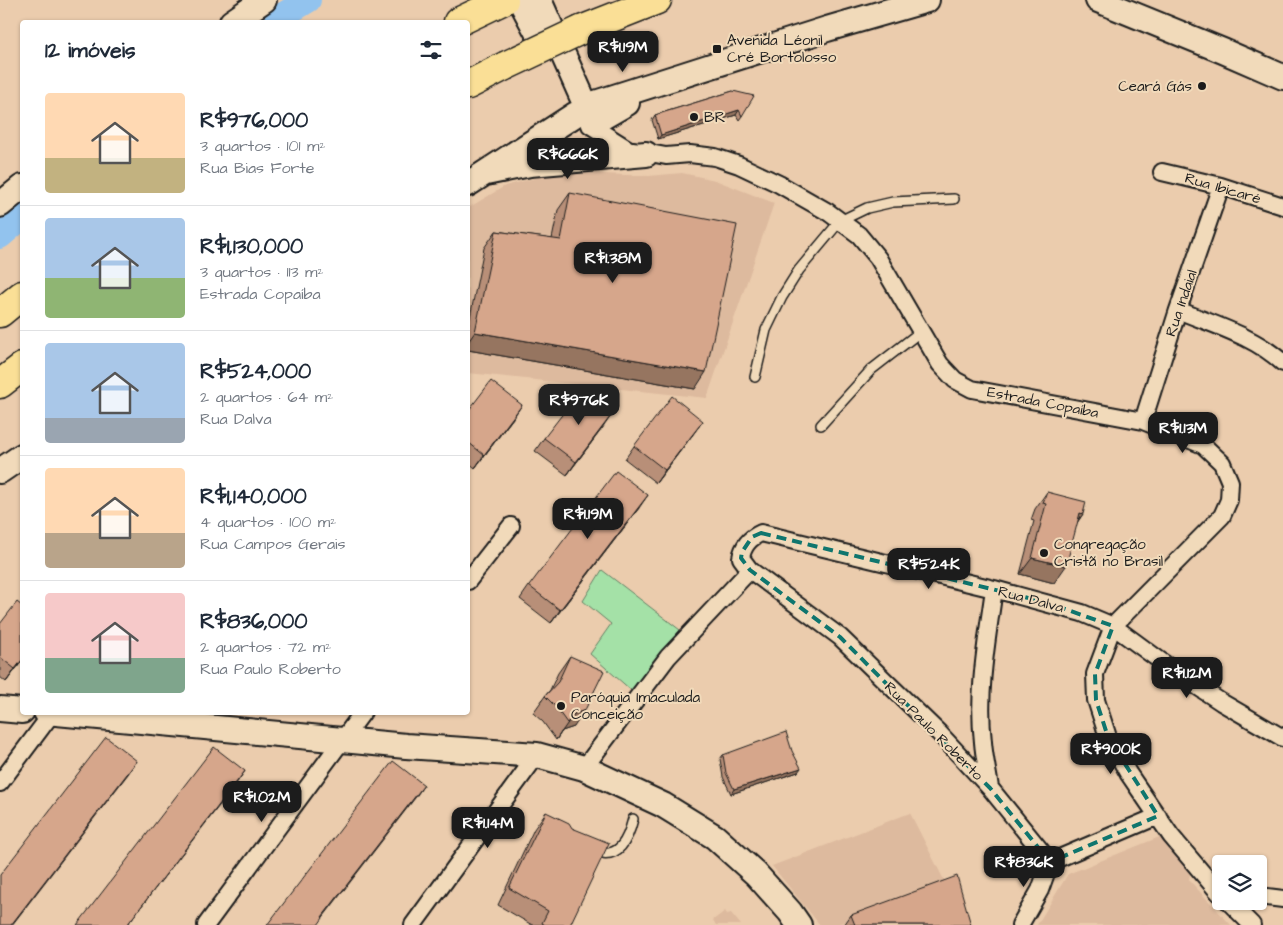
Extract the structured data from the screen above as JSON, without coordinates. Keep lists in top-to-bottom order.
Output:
{
  "streets": {
    "street": [
      "Rua Ibicaré",
      "Rua Indaial",
      "Estrada Copaíba",
      "Rua Dalva",
      "Rua Paulo Roberto"
    ]
  },
  "crossings": [
    ["Rua Ibicaré", "Rua Indaial"],
    ["Rua Indaial", "Estrada Copaíba"],
    ["Estrada Copaíba", "Rua Dalva"],
    ["Rua Dalva", "Rua Paulo Roberto"]
  ],
  "places": {
    "transit": ["Avenida Léonil Cré Bortolosso"],
    "other": [
      "Ceará Gás",
      "BR",
      "Congregação Cristã no Brasil",
      "Paróquia Imaculada Conceição"
    ]
  },
  "page": {
    "heading": "12 imóveis",
    "price": [
      "R$1.19M",
      "R$666K",
      "R$1.38M",
      "R$976K",
      "R$1.13M",
      "R$1.19M",
      "R$524K",
      "R$1.12M",
      "R$900K",
      "R$1.02M",
      "R$1.14M",
      "R$836K"
    ],
    "list": [
      {
        "name": "R$976,000",
        "note": "3 quartos · 101 m² · Rua Bias Forte"
      },
      {
        "name": "R$1,130,000",
        "note": "3 quartos · 113 m² · Estrada Copaíba"
      },
      {
        "name": "R$524,000",
        "note": "2 quartos · 64 m² · Rua Dalva"
      },
      {
        "name": "R$1,140,000",
        "note": "4 quartos · 100 m² · Rua Campos Gerais"
      },
      {
        "name": "R$836,000",
        "note": "2 quartos · 72 m² · Rua Paulo Roberto"
      }
    ]
  }
}
